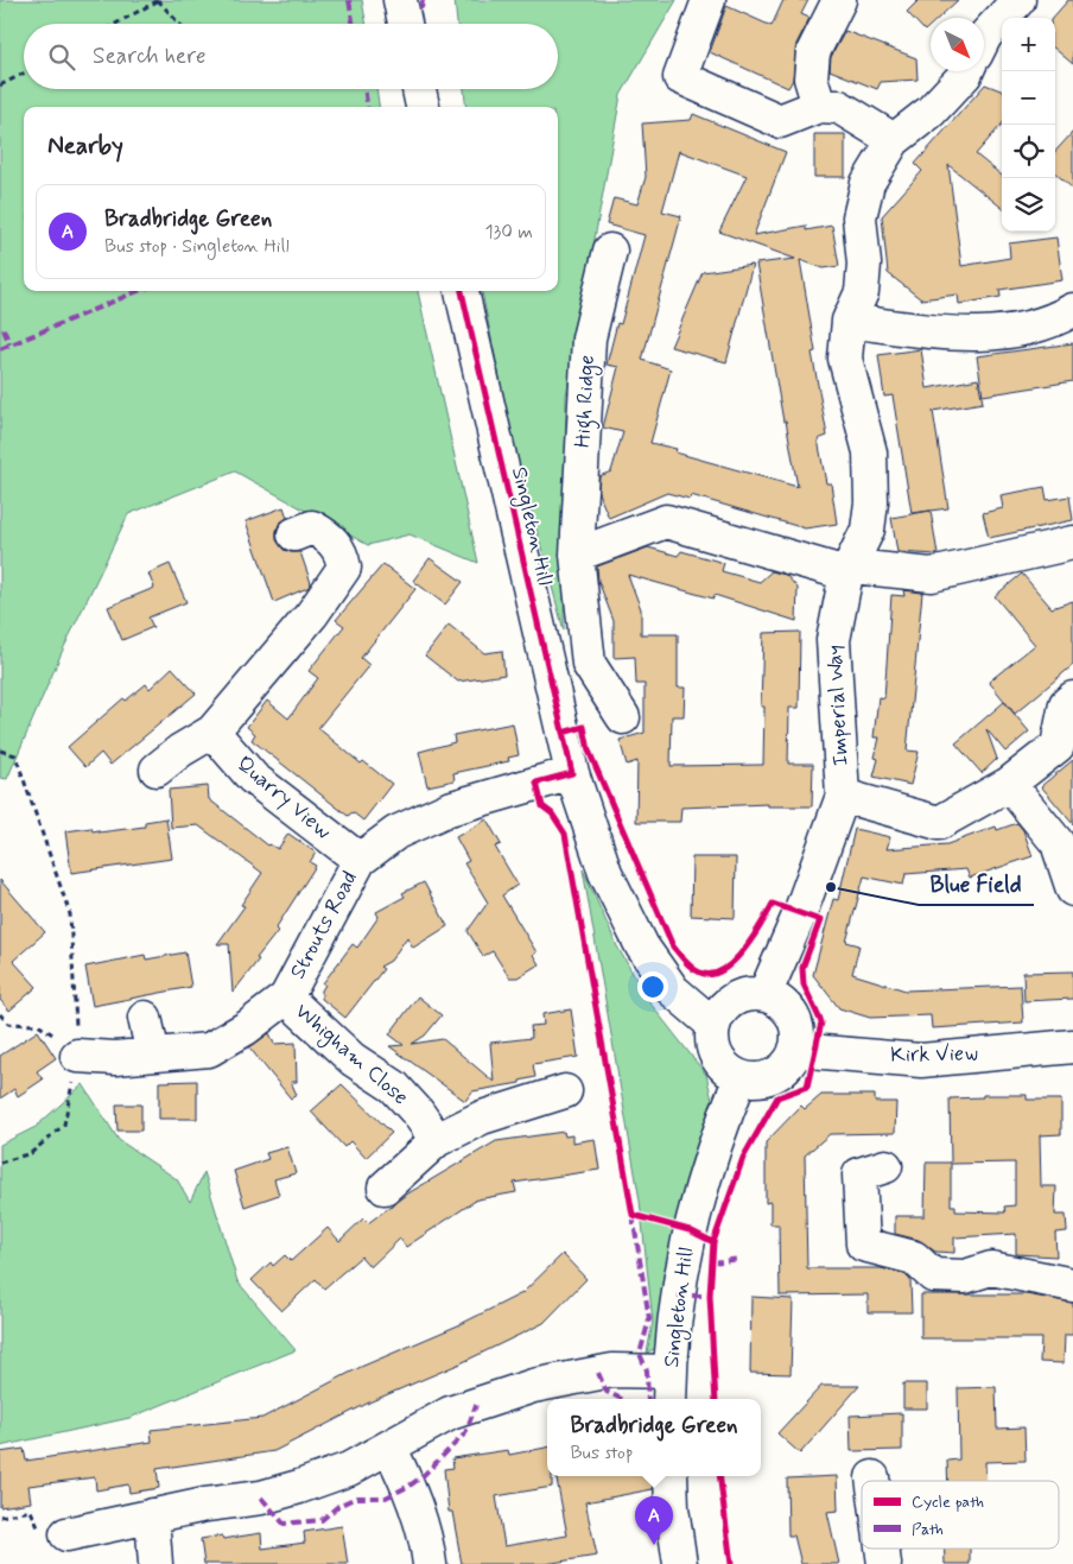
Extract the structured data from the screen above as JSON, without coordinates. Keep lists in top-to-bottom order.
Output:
{
  "streets": {
    "street": [
      "High Ridge",
      "Singleton Hill",
      "Imperial Way",
      "Quarry View",
      "Strouts Road",
      "Whigham Close",
      "Kirk View"
    ]
  },
  "crossings": [
    ["Singleton Hill", "Imperial Way"],
    ["Singleton Hill", "Strouts Road"],
    ["Singleton Hill", "Kirk View"],
    ["Imperial Way", "Kirk View"],
    ["Quarry View", "Strouts Road"],
    ["Strouts Road", "Whigham Close"]
  ],
  "places": ["Blue Field"],
  "legend": ["Cycle path", "Path"],
  "north": "bottom right",
  "page": {
    "map_buttons": ["+", "−"],
    "search": "Search here",
    "heading": "Nearby",
    "list": [
      {
        "mark": "A",
        "name": "Bradbridge Green",
        "note": "Bus stop · Singleton Hill",
        "value": "130 m"
      }
    ],
    "popup": ["Bradbridge Green", "Bus stop"],
    "pins": "A"
  }
}
